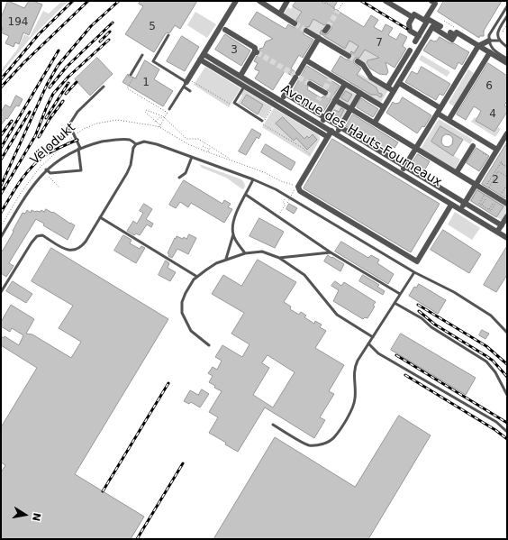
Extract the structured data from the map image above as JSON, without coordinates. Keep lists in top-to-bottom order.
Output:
{
  "streets": {
    "street": ["Avenue des Hauts-Fourneaux"],
    "path": ["Vëlodukt"]
  },
  "house_numbers": [
    "194",
    "5",
    "7",
    "3",
    "1",
    "6",
    "4",
    "2"
  ],
  "north": "right"
}
